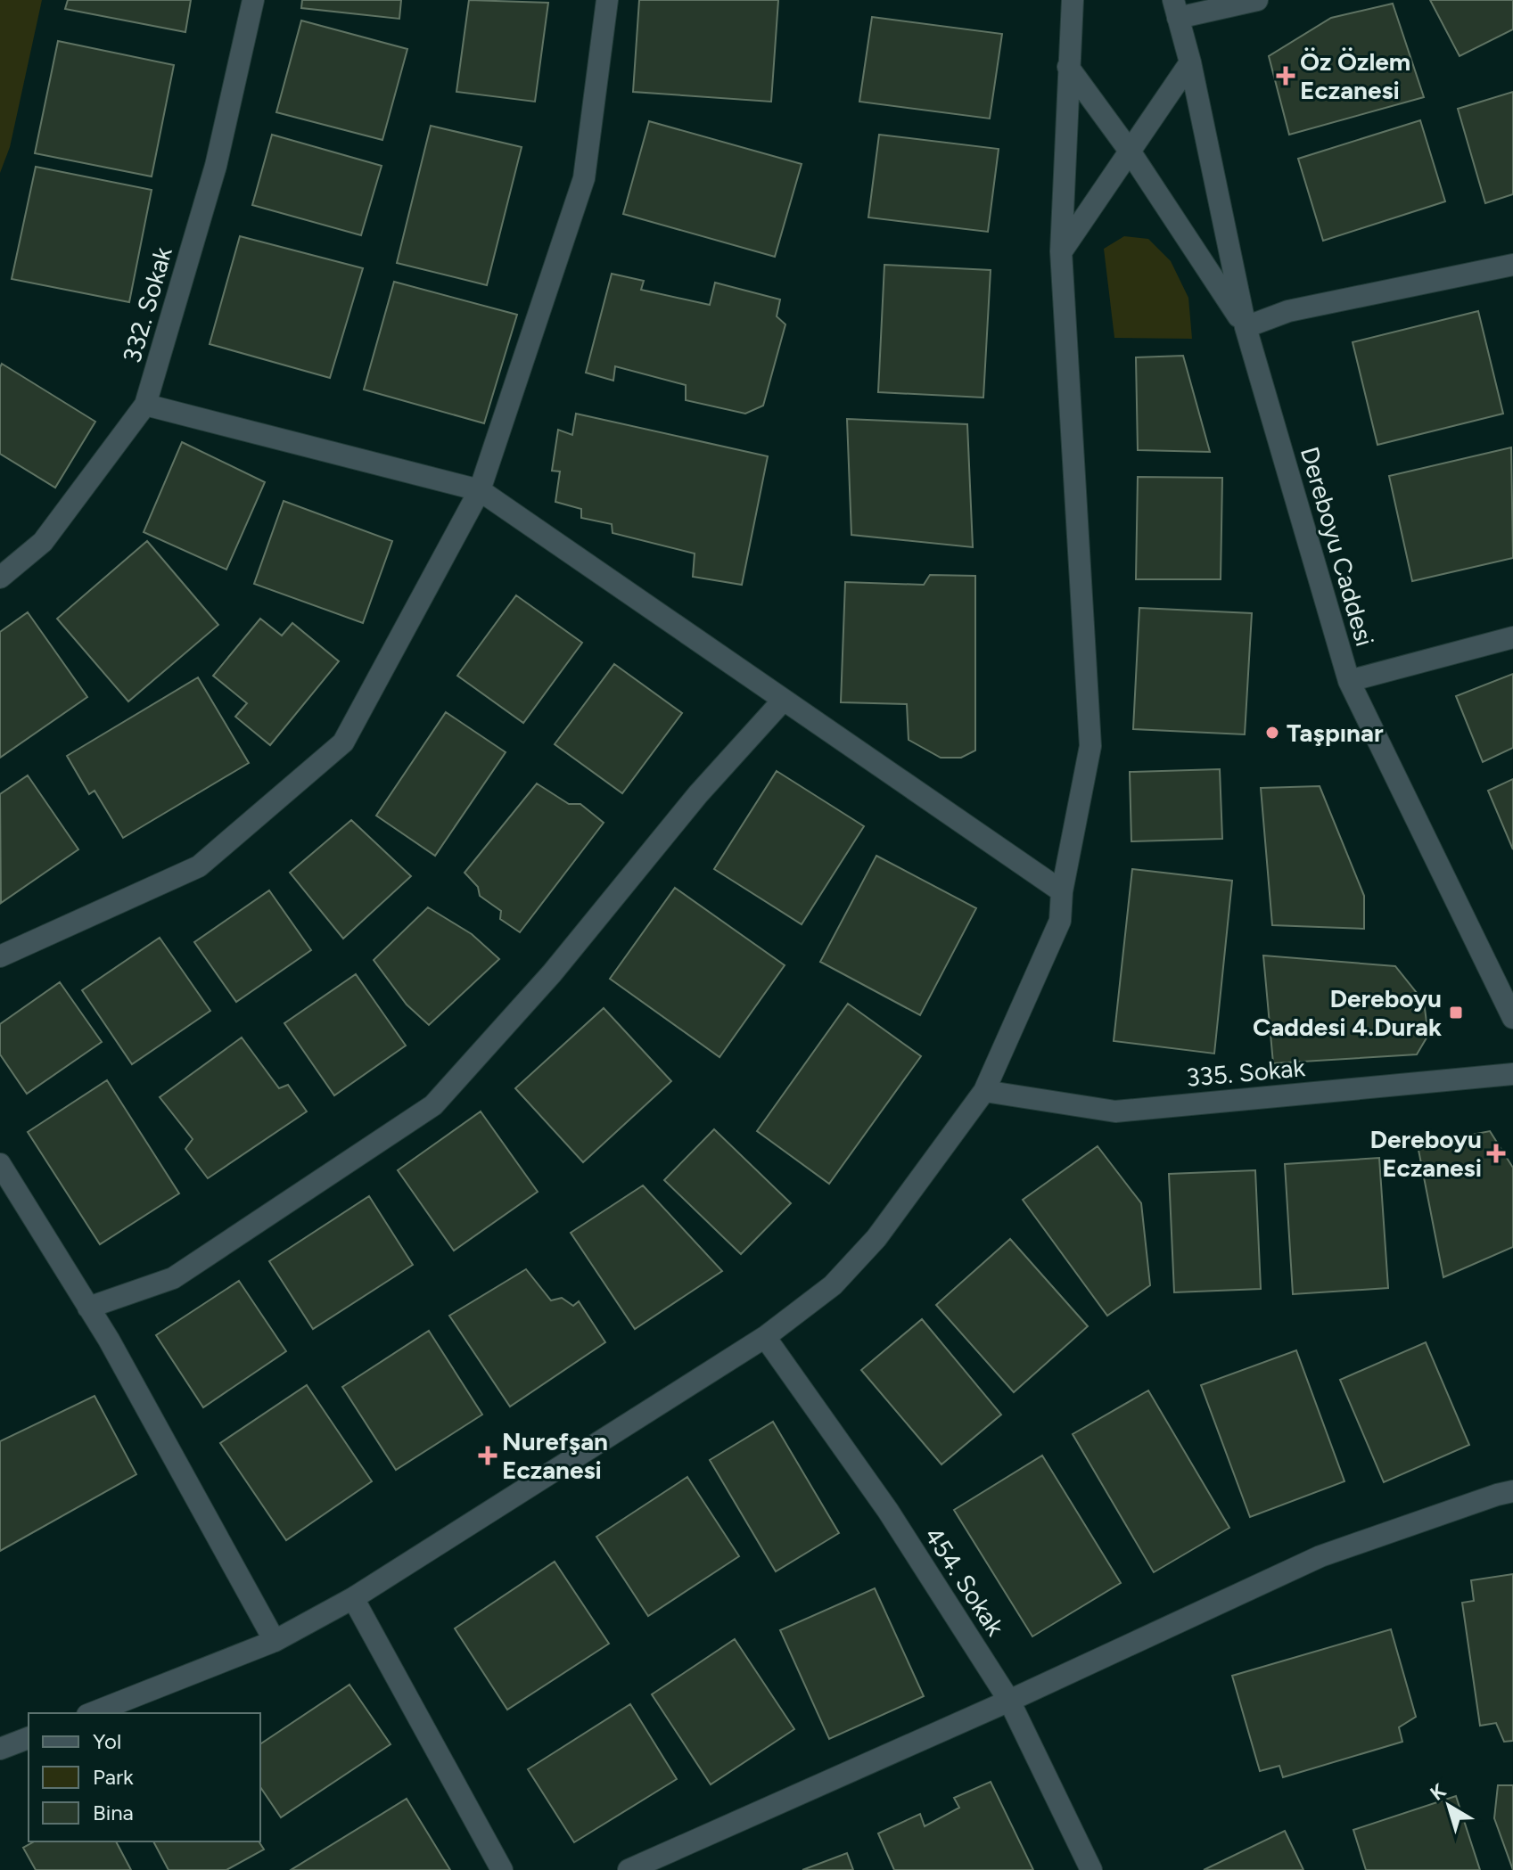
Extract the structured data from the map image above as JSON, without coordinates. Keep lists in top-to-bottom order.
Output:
{
  "streets": {
    "street": [
      "332. Sokak",
      "Dereboyu Caddesi",
      "335. Sokak",
      "454. Sokak"
    ]
  },
  "places": {
    "health": ["Öz Özlem Eczanesi", "Dereboyu Eczanesi", "Nurefşan Eczanesi"],
    "other": ["Taşpınar"],
    "transit": ["Dereboyu Caddesi 4.Durak"]
  },
  "legend": ["Yol", "Park", "Bina"],
  "north": "top left"
}
